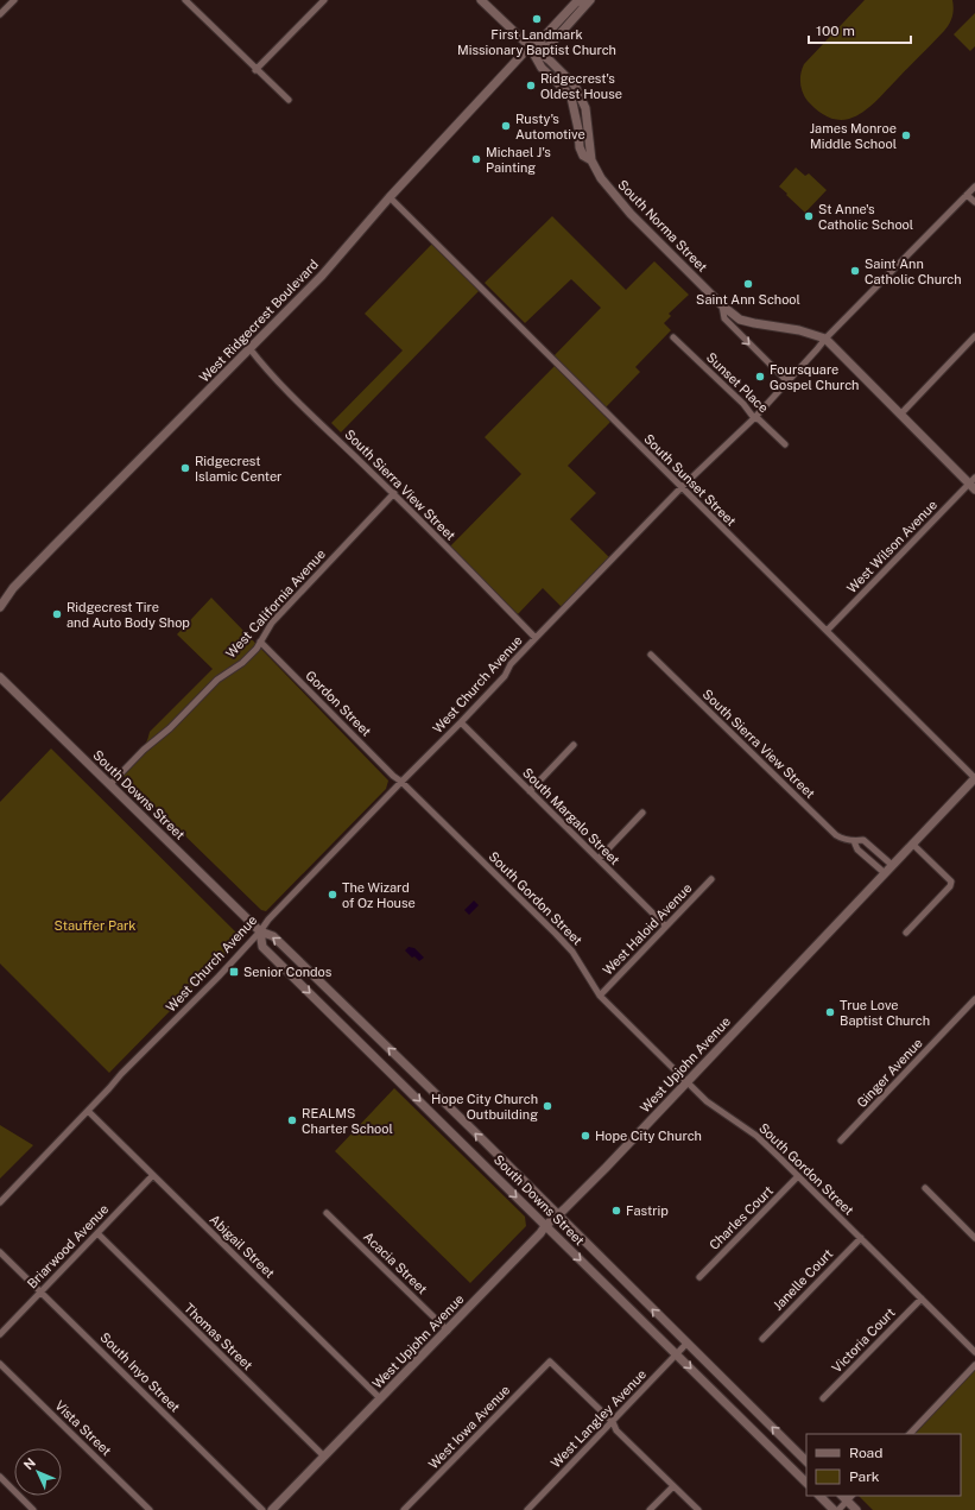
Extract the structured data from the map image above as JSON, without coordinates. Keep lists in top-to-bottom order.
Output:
{
  "streets": {
    "main road": [
      "South Norma Street",
      "West Ridgecrest Boulevard",
      "South Downs Street",
      "West Upjohn Avenue"
    ],
    "street": [
      "Sunset Place",
      "South Sunset Street",
      "South Sierra View Street",
      "West Wilson Avenue",
      "West California Avenue",
      "West Church Avenue",
      "Gordon Street",
      "South Margalo Street",
      "South Gordon Street",
      "West Haloid Avenue",
      "Ginger Avenue",
      "Charles Court",
      "Briarwood Avenue",
      "Abigail Street",
      "Acacia Street",
      "Janelle Court",
      "Thomas Street",
      "Victoria Court",
      "South Inyo Street",
      "West Langley Avenue",
      "West Iowa Avenue",
      "Vista Street"
    ]
  },
  "crossings": [
    ["South Norma Street", "West Ridgecrest Boulevard"],
    ["South Norma Street", "West Wilson Avenue"],
    ["South Norma Street", "West Church Avenue"],
    ["West Ridgecrest Boulevard", "South Sunset Street"],
    ["West Ridgecrest Boulevard", "South Sierra View Street"],
    ["Sunset Place", "West Church Avenue"],
    ["South Sunset Street", "West Wilson Avenue"],
    ["South Sunset Street", "West Church Avenue"],
    ["South Sunset Street", "West Upjohn Avenue"],
    ["South Sierra View Street", "West California Avenue"],
    ["South Sierra View Street", "West Church Avenue"],
    ["South Sierra View Street", "West Upjohn Avenue"],
    ["West California Avenue", "Gordon Street"],
    ["West California Avenue", "South Downs Street"],
    ["West Church Avenue", "Gordon Street"],
    ["West Church Avenue", "South Downs Street"],
    ["West Church Avenue", "South Margalo Street"],
    ["West Church Avenue", "South Gordon Street"],
    ["West Church Avenue", "Abigail Street"],
    ["Gordon Street", "South Gordon Street"],
    ["South Downs Street", "West Upjohn Avenue"],
    ["South Downs Street", "West Langley Avenue"],
    ["South Margalo Street", "West Haloid Avenue"],
    ["South Gordon Street", "West Haloid Avenue"],
    ["South Gordon Street", "West Upjohn Avenue"],
    ["South Gordon Street", "Charles Court"],
    ["South Gordon Street", "Janelle Court"],
    ["South Gordon Street", "Victoria Court"],
    ["West Upjohn Avenue", "Abigail Street"],
    ["West Upjohn Avenue", "Acacia Street"],
    ["West Upjohn Avenue", "Thomas Street"],
    ["Briarwood Avenue", "Abigail Street"],
    ["Briarwood Avenue", "Thomas Street"],
    ["Briarwood Avenue", "South Inyo Street"],
    ["West Langley Avenue", "West Iowa Avenue"]
  ],
  "parks": ["Stauffer Park"],
  "places": {
    "other": [
      "First Landmark Missionary Baptist Church",
      "Ridgecrest's Oldest House",
      "Rusty's Automotive",
      "James Monroe Middle School",
      "Michael J's Painting",
      "St Anne's Catholic School",
      "Saint Ann Catholic Church",
      "Saint Ann School",
      "Foursquare Gospel Church",
      "Ridgecrest Islamic Center",
      "Ridgecrest Tire and Auto Body Shop",
      "The Wizard of Oz House",
      "True Love Baptist Church",
      "Hope City Church Outbuilding",
      "REALMS Charter School",
      "Hope City Church",
      "Fastrip"
    ],
    "transit": ["Senior Condos"]
  },
  "legend": ["Road", "Park"],
  "scale_bar": "100 m",
  "north": "top left"
}
